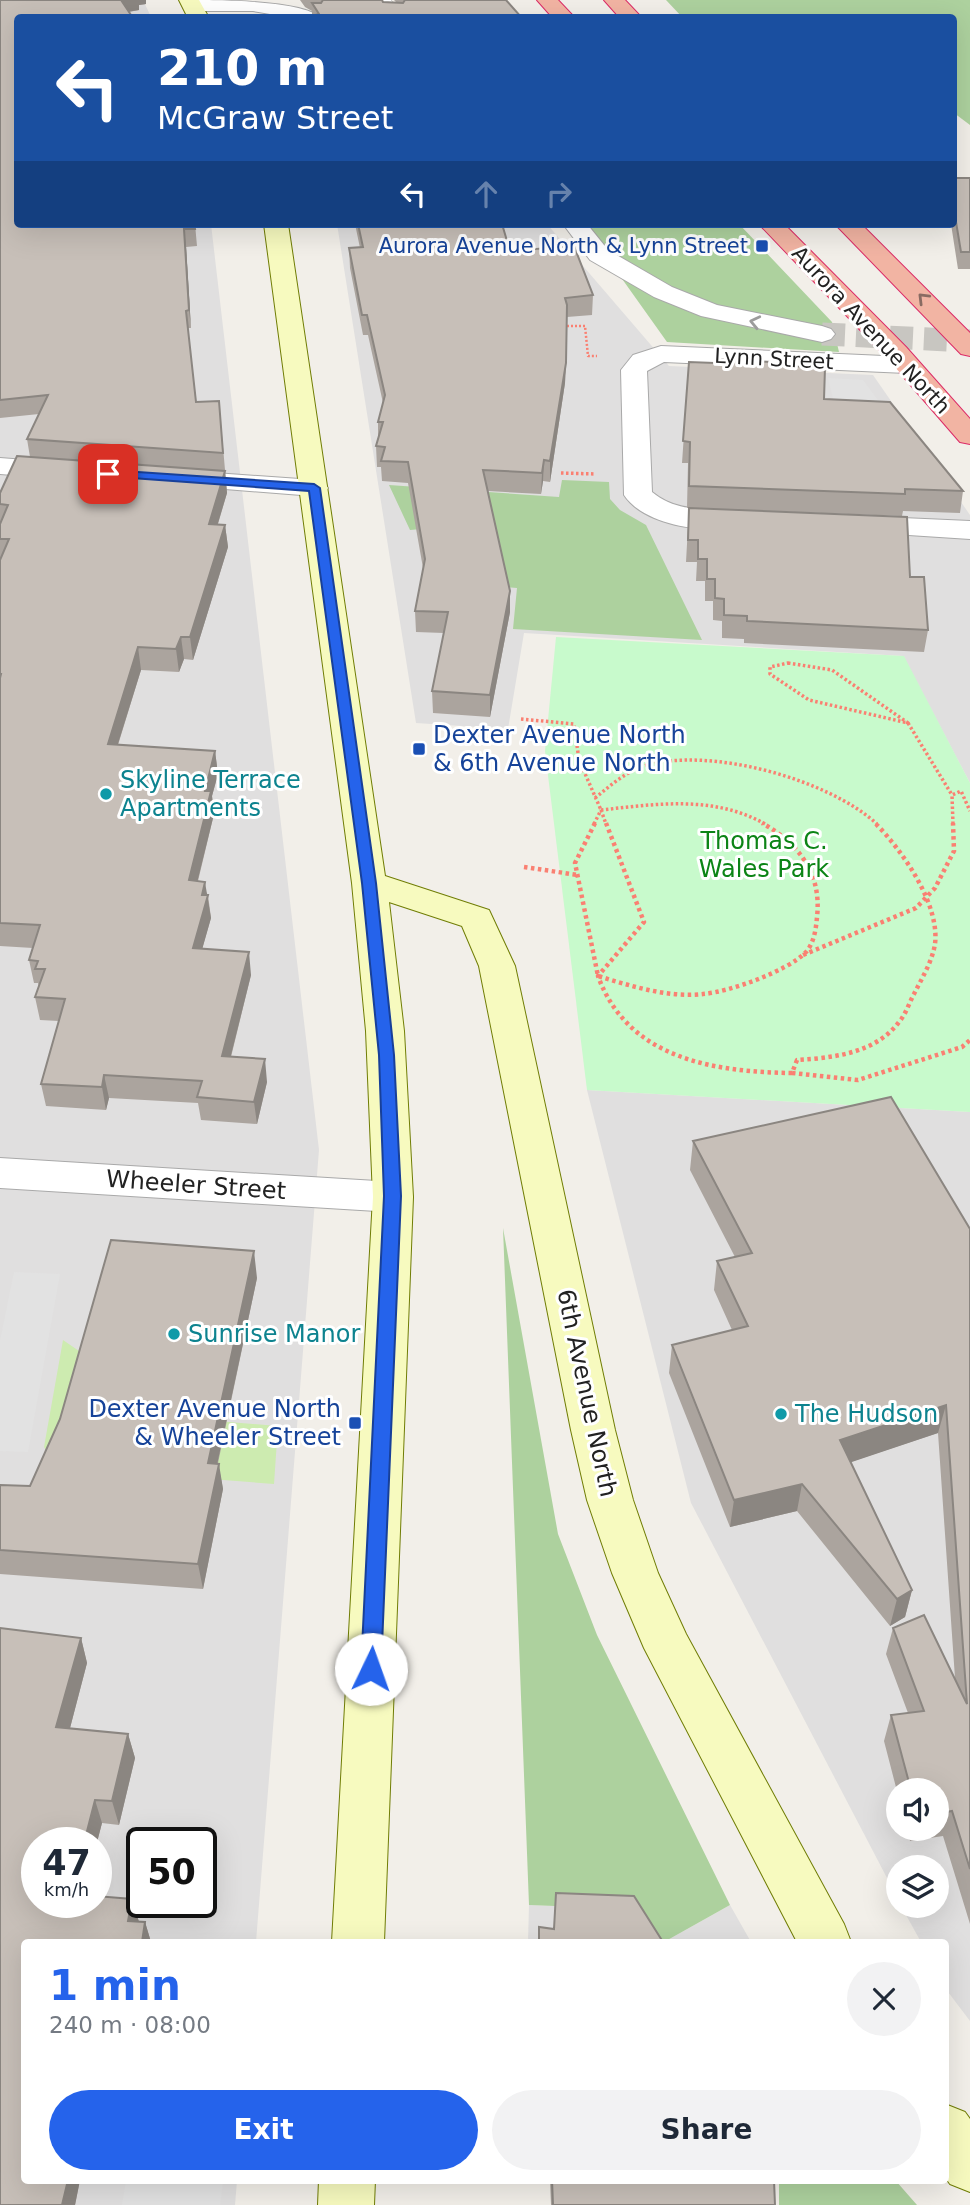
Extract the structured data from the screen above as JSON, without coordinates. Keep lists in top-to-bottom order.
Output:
{
  "streets": {
    "highway": ["Aurora Avenue North"],
    "main road": ["6th Avenue North"],
    "street": ["Lynn Street", "Wheeler Street"]
  },
  "crossings": [
    ["Aurora Avenue North", "Lynn Street"]
  ],
  "parks": ["Thomas C. Wales Park"],
  "places": {
    "transit": ["Aurora Avenue North & Lynn Street", "Dexter Avenue North & 6th Avenue North", "Dexter Avenue North & Wheeler Street"],
    "other": ["Skyline Terrace Apartments", "Sunrise Manor", "The Hudson"]
  },
  "page": {
    "turn": ["210 m", "McGraw Street"],
    "speed": "47 km/h",
    "limit": "50",
    "heading": ["1 min", "240 m · 08:00"],
    "buttons": ["Exit", "Share"]
  }
}
